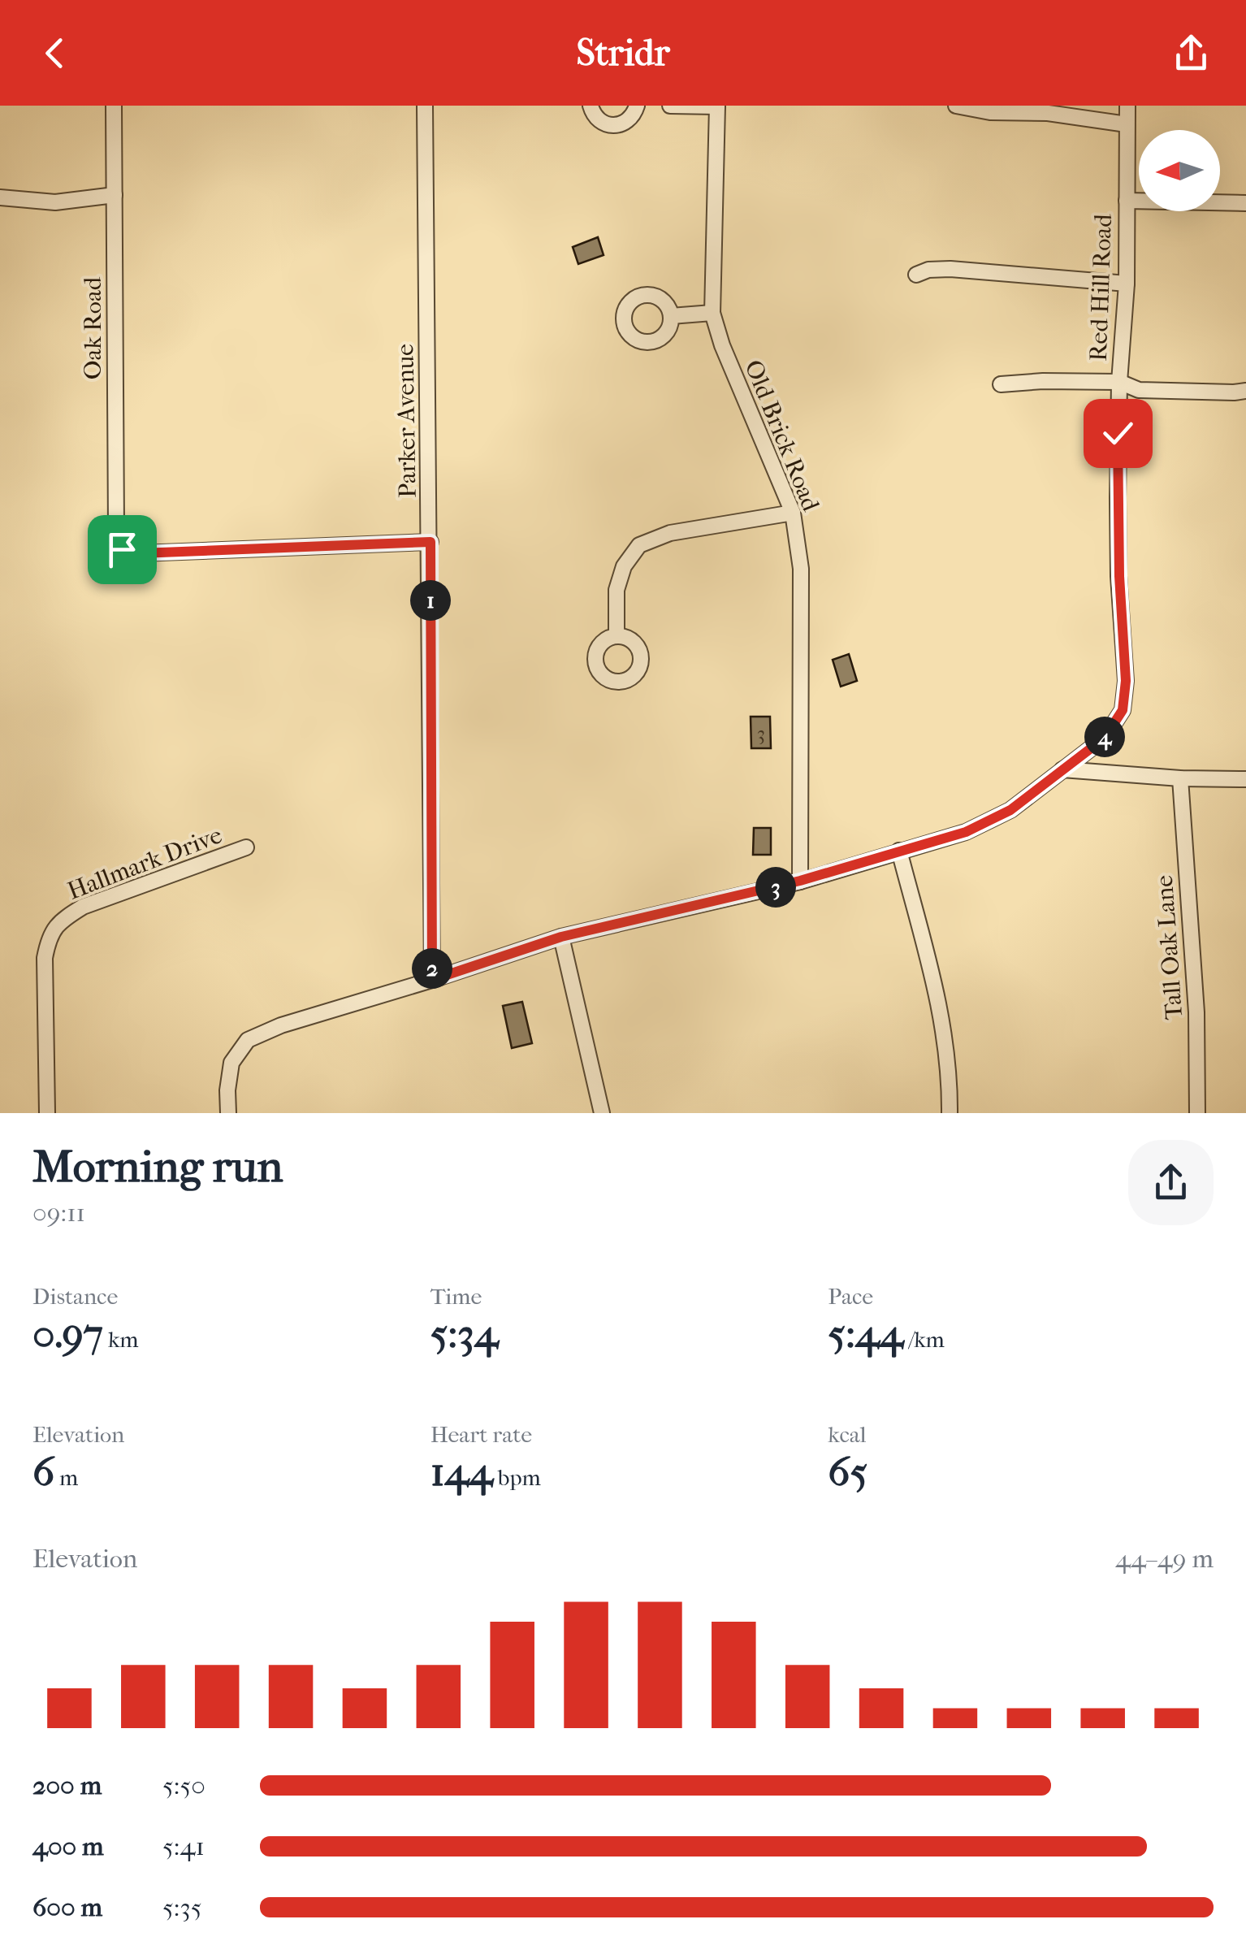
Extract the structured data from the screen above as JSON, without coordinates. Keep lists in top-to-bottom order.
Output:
{
  "streets": {
    "street": [
      "Red Hill Road",
      "Oak Road",
      "Parker Avenue",
      "Old Brick Road",
      "Hallmark Drive",
      "Tall Oak Lane"
    ]
  },
  "crossings": [
    ["Red Hill Road", "Parker Avenue"],
    ["Red Hill Road", "Old Brick Road"],
    ["Oak Road", "Parker Avenue"]
  ],
  "house_numbers": ["3"],
  "north": "left",
  "page": {
    "header": "Stridr",
    "pins": [
      "1",
      "4",
      "3",
      "2"
    ],
    "heading": ["Morning run", "09:11"],
    "stats": [
      ["Distance", "0.97 km"],
      ["Time", "5:34"],
      ["Pace", "5:44 /km"],
      ["Elevation", "6 m"],
      ["Heart rate", "144 bpm"],
      ["kcal", "65"]
    ],
    "chart": ["Elevation", "44–49 m"],
    "list": [
      {
        "name": "200 m",
        "note": "5:50"
      },
      {
        "name": "400 m",
        "note": "5:41"
      },
      {
        "name": "600 m",
        "note": "5:35"
      }
    ]
  }
}
